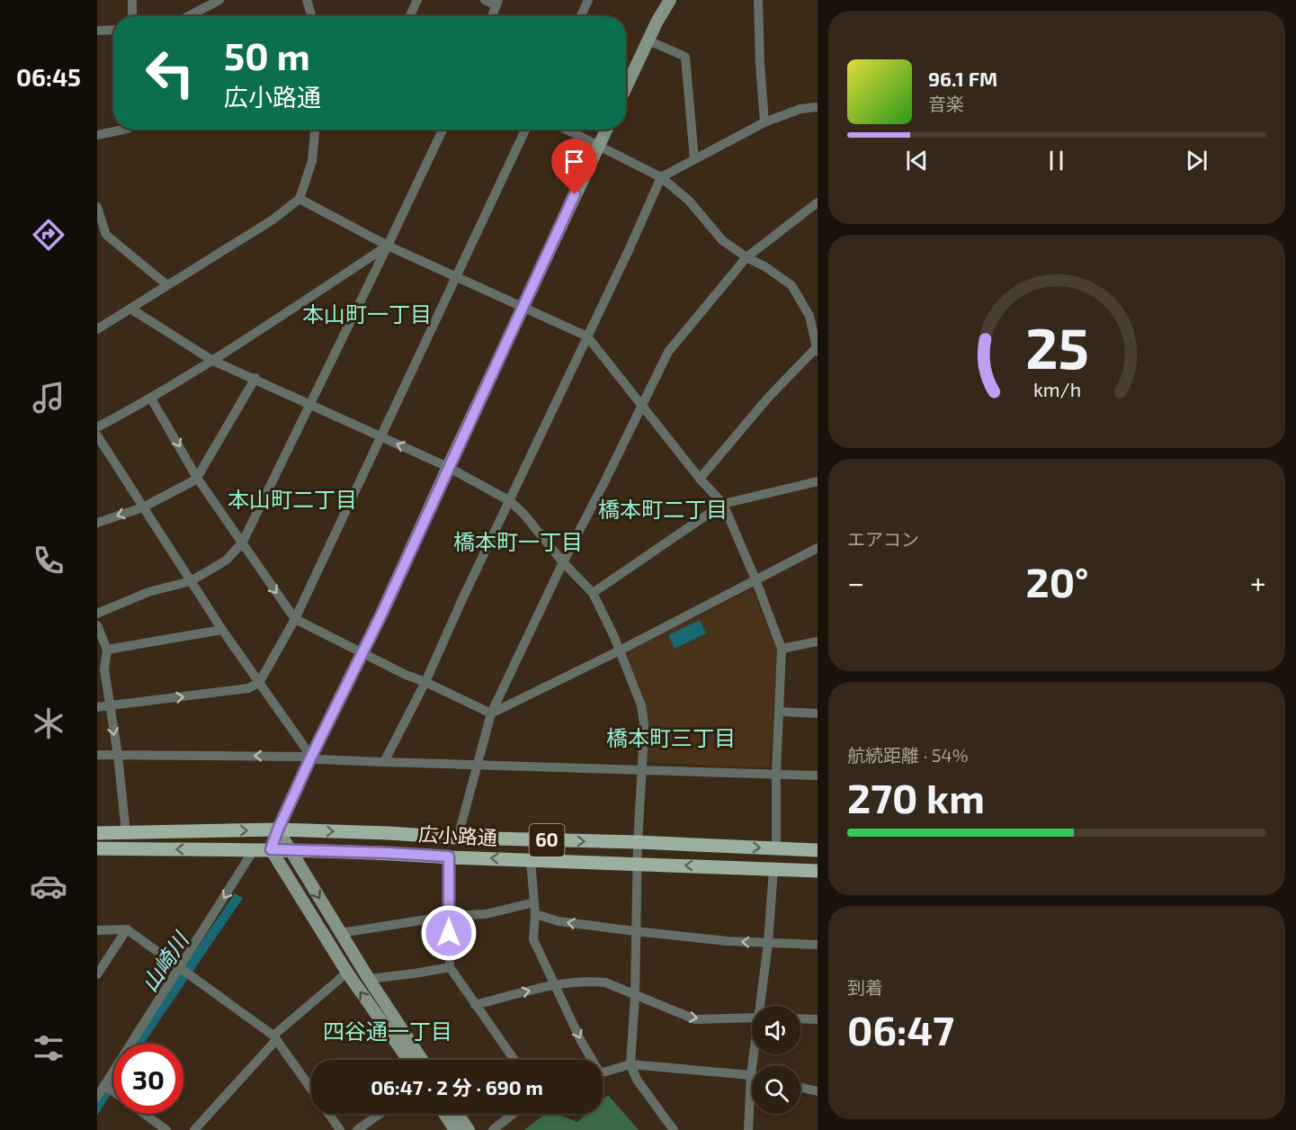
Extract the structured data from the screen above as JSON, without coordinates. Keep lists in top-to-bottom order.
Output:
{
  "streets": {
    "main road": ["広小路通", "60"]
  },
  "districts": [
    "本山町一丁目",
    "本山町二丁目",
    "橋本町二丁目",
    "橋本町一丁目",
    "橋本町三丁目",
    "四谷通一丁目"
  ],
  "water": ["山崎川"],
  "page": {
    "tabs": "06:45",
    "turn": ["50 m", "広小路通"],
    "song": ["96.1 FM", "音楽"],
    "tile": [
      "エアコン",
      ["航続距離 · 54%", "270 km"],
      ["到着", "06:47"]
    ],
    "heat": ["−", "20°", "+"],
    "limit": "30",
    "trip": "06:47 · 2 分 · 690 m",
    "gauge": ["25", "km/h"]
  }
}
